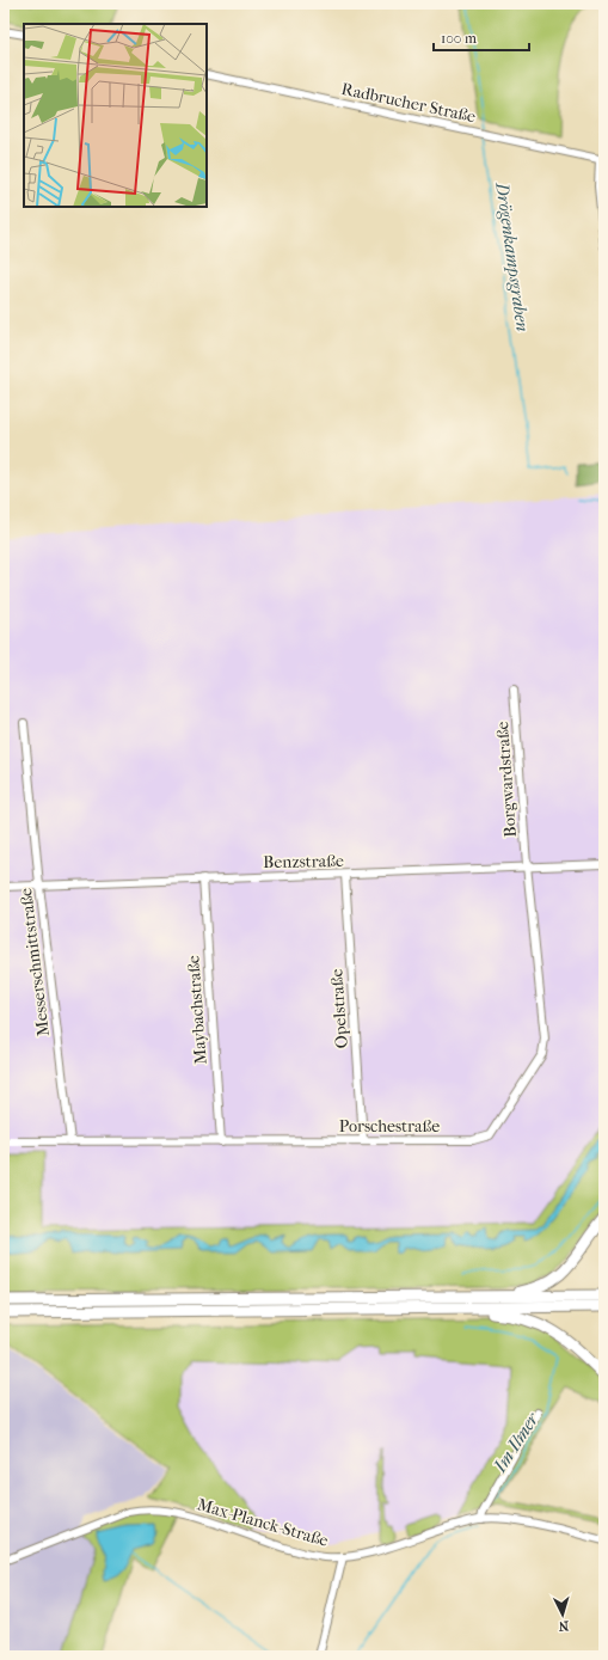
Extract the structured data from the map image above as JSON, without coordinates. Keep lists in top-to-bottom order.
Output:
{
  "streets": {
    "street": [
      "Radbrucher Straße",
      "Borgwardstraße",
      "Benzstraße",
      "Messerschmittstraße",
      "Opelstraße",
      "Maybachstraße",
      "Porschestraße",
      "Max-Planck-Straße"
    ]
  },
  "crossings": [
    ["Borgwardstraße", "Benzstraße"],
    ["Borgwardstraße", "Porschestraße"],
    ["Benzstraße", "Messerschmittstraße"],
    ["Benzstraße", "Opelstraße"],
    ["Benzstraße", "Maybachstraße"],
    ["Benzstraße", "Porschestraße"],
    ["Messerschmittstraße", "Porschestraße"],
    ["Opelstraße", "Porschestraße"],
    ["Maybachstraße", "Porschestraße"]
  ],
  "water": ["Drögenkampsgraben", "Im Ilmer"],
  "scale_bar": "100 m",
  "north": "bottom"
}
